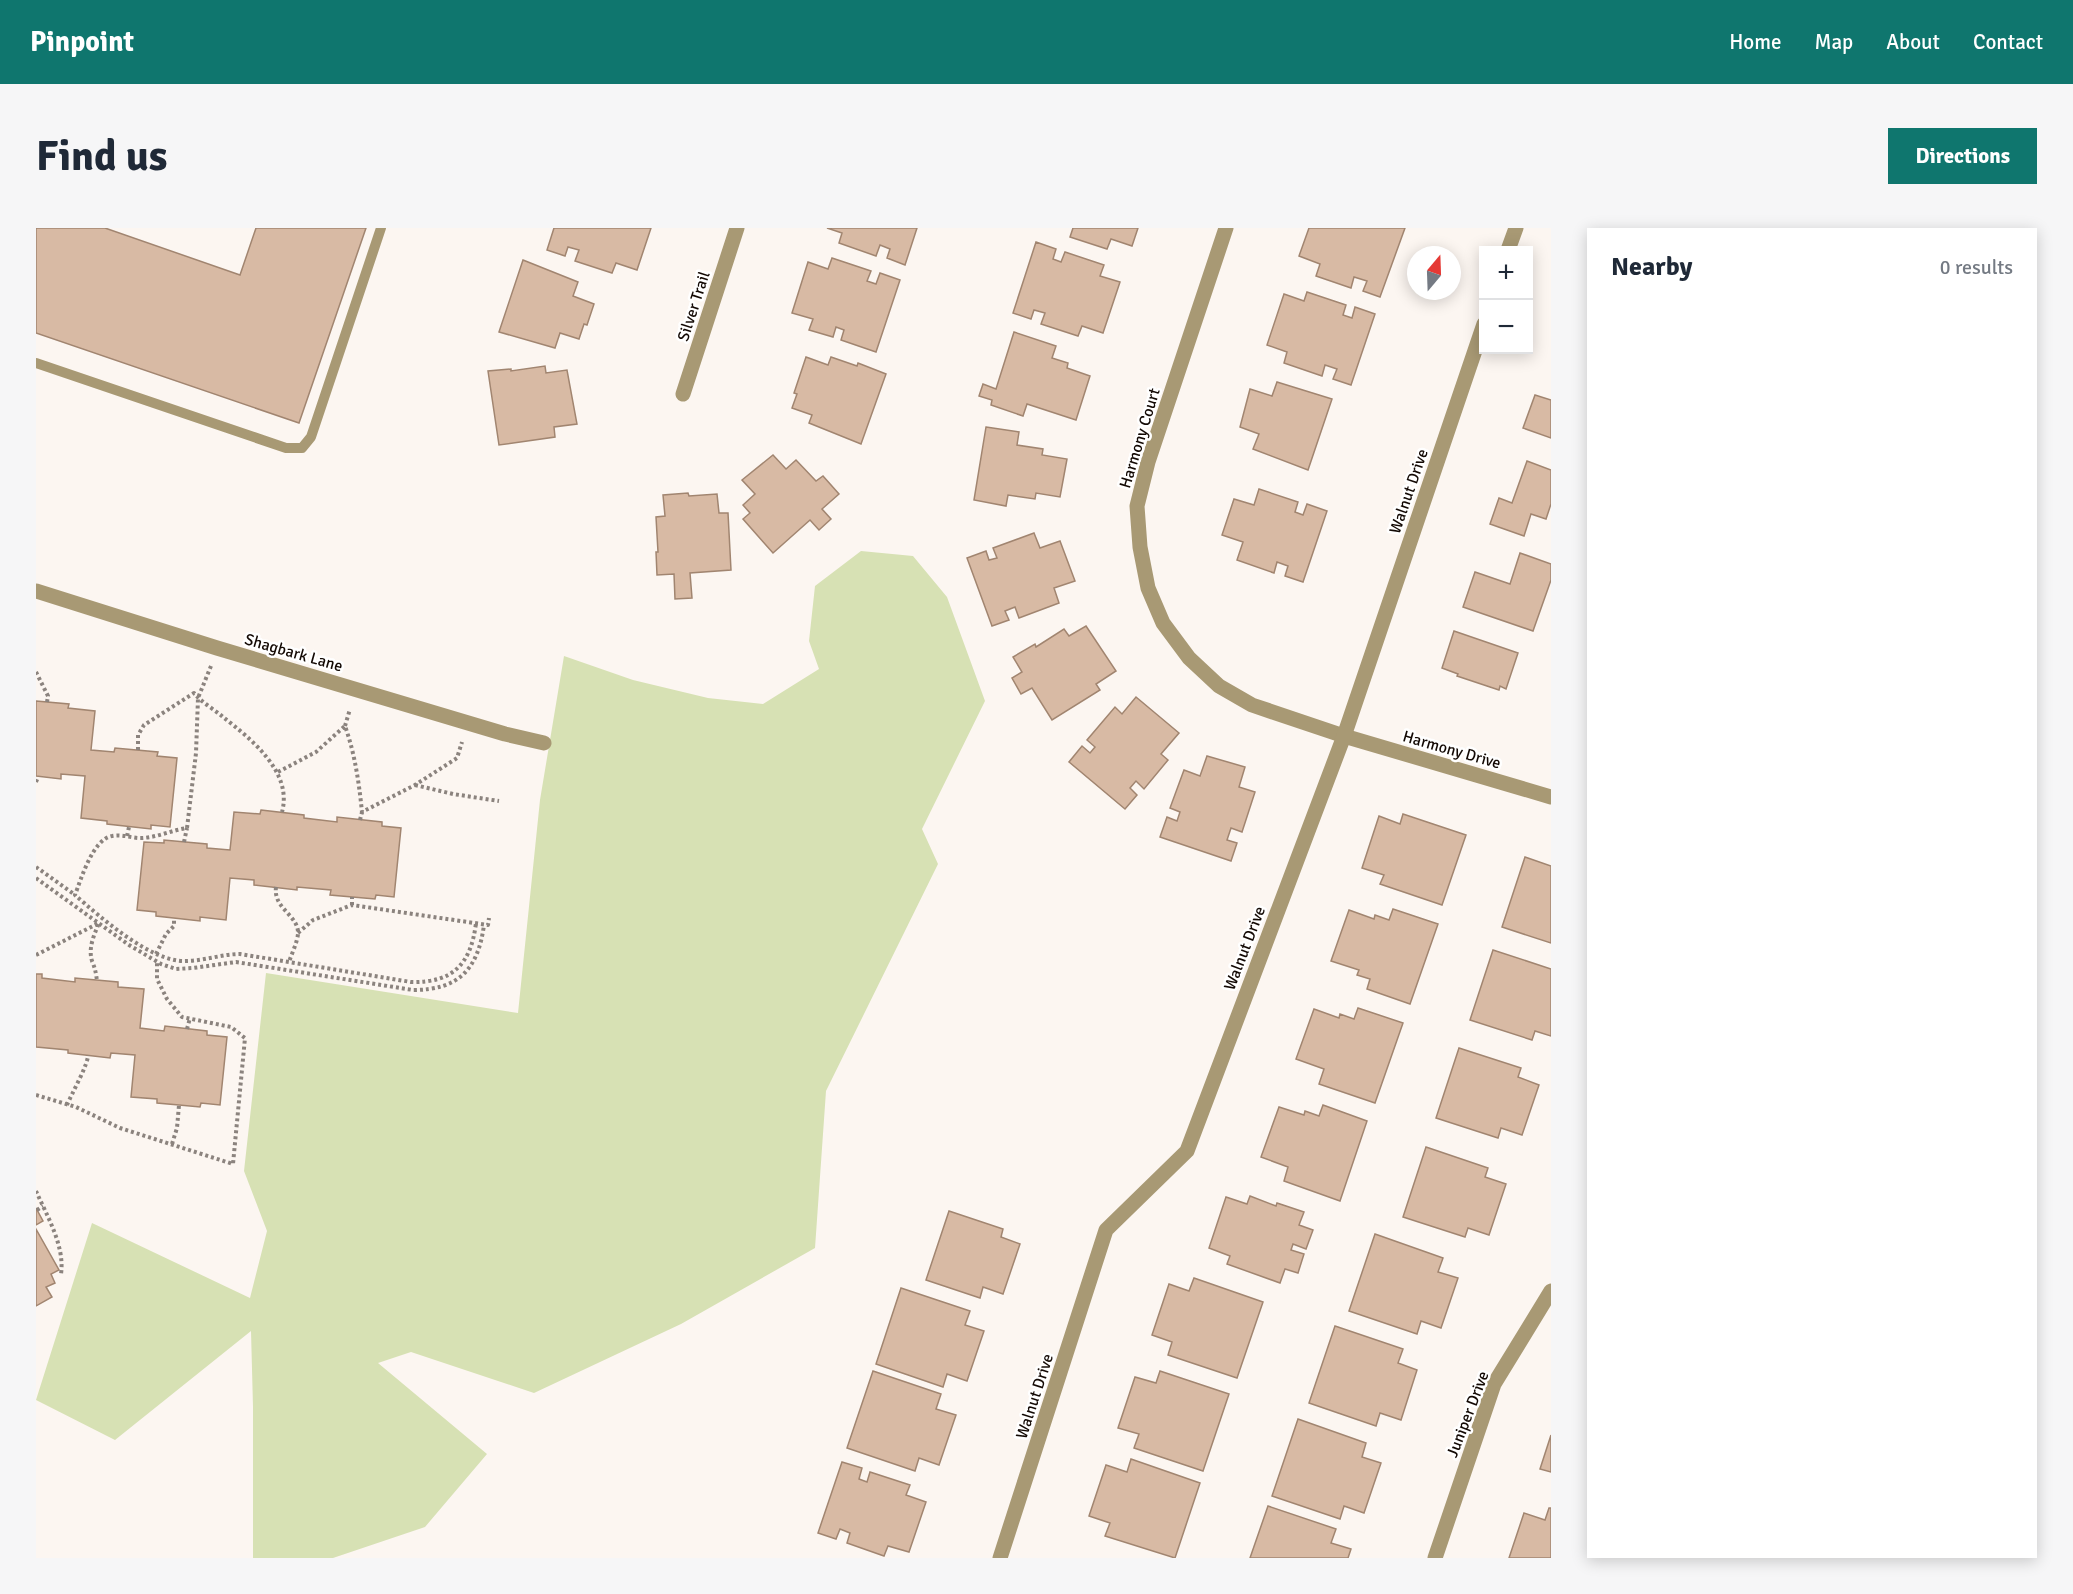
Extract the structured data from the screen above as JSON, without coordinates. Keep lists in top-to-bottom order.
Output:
{
  "streets": {
    "street": [
      "Silver Trail",
      "Harmony Court",
      "Walnut Drive",
      "Shagbark Lane",
      "Harmony Drive",
      "Juniper Drive"
    ]
  },
  "crossings": [
    ["Harmony Court", "Walnut Drive"],
    ["Harmony Court", "Harmony Drive"],
    ["Walnut Drive", "Harmony Drive"]
  ],
  "north": "top",
  "page": {
    "header": "Pinpoint",
    "nav": [
      "Home",
      "Map",
      "About",
      "Contact"
    ],
    "buttons": "Directions",
    "title": "Find us",
    "heading": ["Nearby", "0 results"],
    "map_buttons": ["+", "−"]
  }
}
